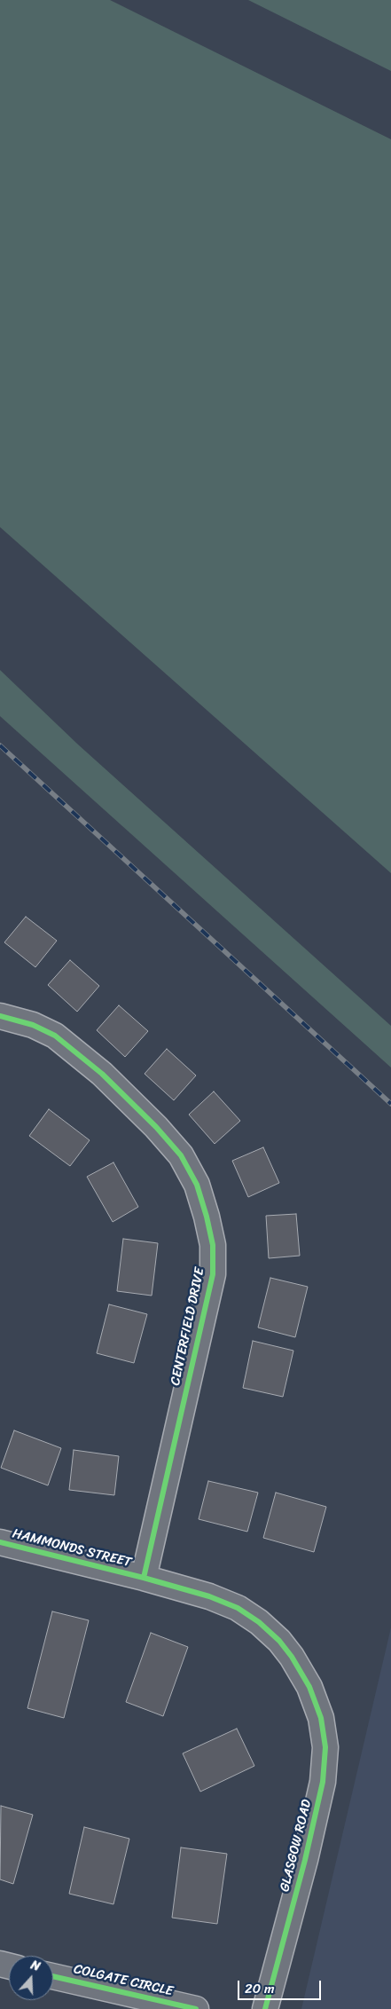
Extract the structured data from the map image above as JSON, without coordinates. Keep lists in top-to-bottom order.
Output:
{
  "streets": {
    "street": [
      "CENTERFIELD DRIVE",
      "HAMMONDS STREET",
      "GLASGOW ROAD",
      "COLGATE CIRCLE"
    ]
  },
  "crossings": [
    ["CENTERFIELD DRIVE", "HAMMONDS STREET"],
    ["HAMMONDS STREET", "GLASGOW ROAD"]
  ],
  "scale_bar": "20 m",
  "north": "top"
}
